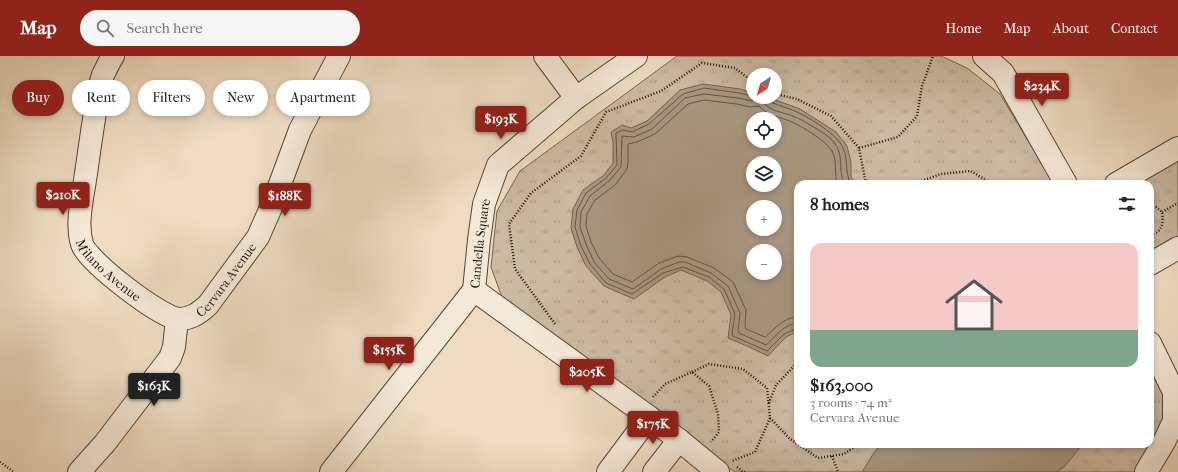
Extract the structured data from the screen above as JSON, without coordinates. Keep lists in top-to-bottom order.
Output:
{
  "streets": {
    "street": ["Candella Square", "Milano Avenue", "Cervara Avenue"]
  },
  "crossings": [
    ["Milano Avenue", "Cervara Avenue"]
  ],
  "north": "bottom left",
  "page": {
    "header": "Map",
    "search": "Search here",
    "nav": [
      "Home",
      "Map",
      "About",
      "Contact"
    ],
    "map_buttons": ["+", "−"],
    "price": [
      "$234K",
      "$193K",
      "$210K",
      "$188K",
      "$155K",
      "$205K",
      "$163K",
      "$175K"
    ],
    "chip": [
      "Buy",
      "Rent",
      "Filters",
      "New",
      "Apartment"
    ],
    "heading": "8 homes",
    "list": [
      {
        "name": "$163,000",
        "note": "3 rooms · 74 m² · Cervara Avenue"
      }
    ]
  }
}
